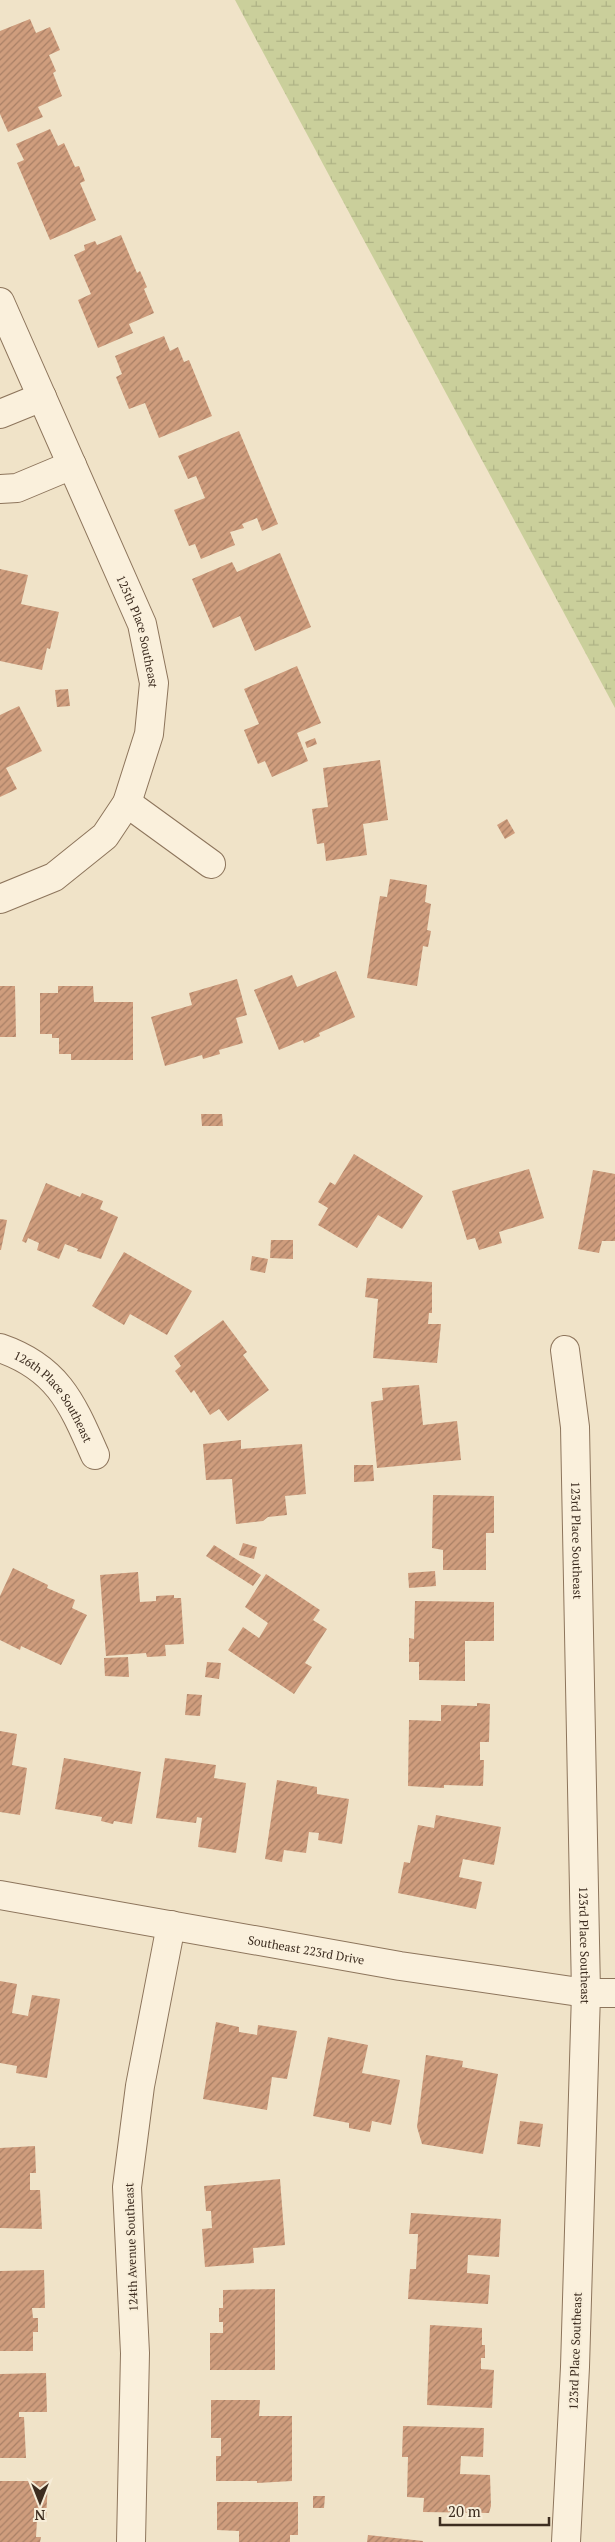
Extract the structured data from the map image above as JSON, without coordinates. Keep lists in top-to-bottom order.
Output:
{
  "streets": {
    "street": [
      "125th Place Southeast",
      "126th Place Southeast",
      "123rd Place Southeast",
      "Southeast 223rd Drive",
      "124th Avenue Southeast"
    ]
  },
  "crossings": [
    ["123rd Place Southeast", "Southeast 223rd Drive"],
    ["Southeast 223rd Drive", "124th Avenue Southeast"]
  ],
  "scale_bar": "20 m",
  "north": "bottom"
}
